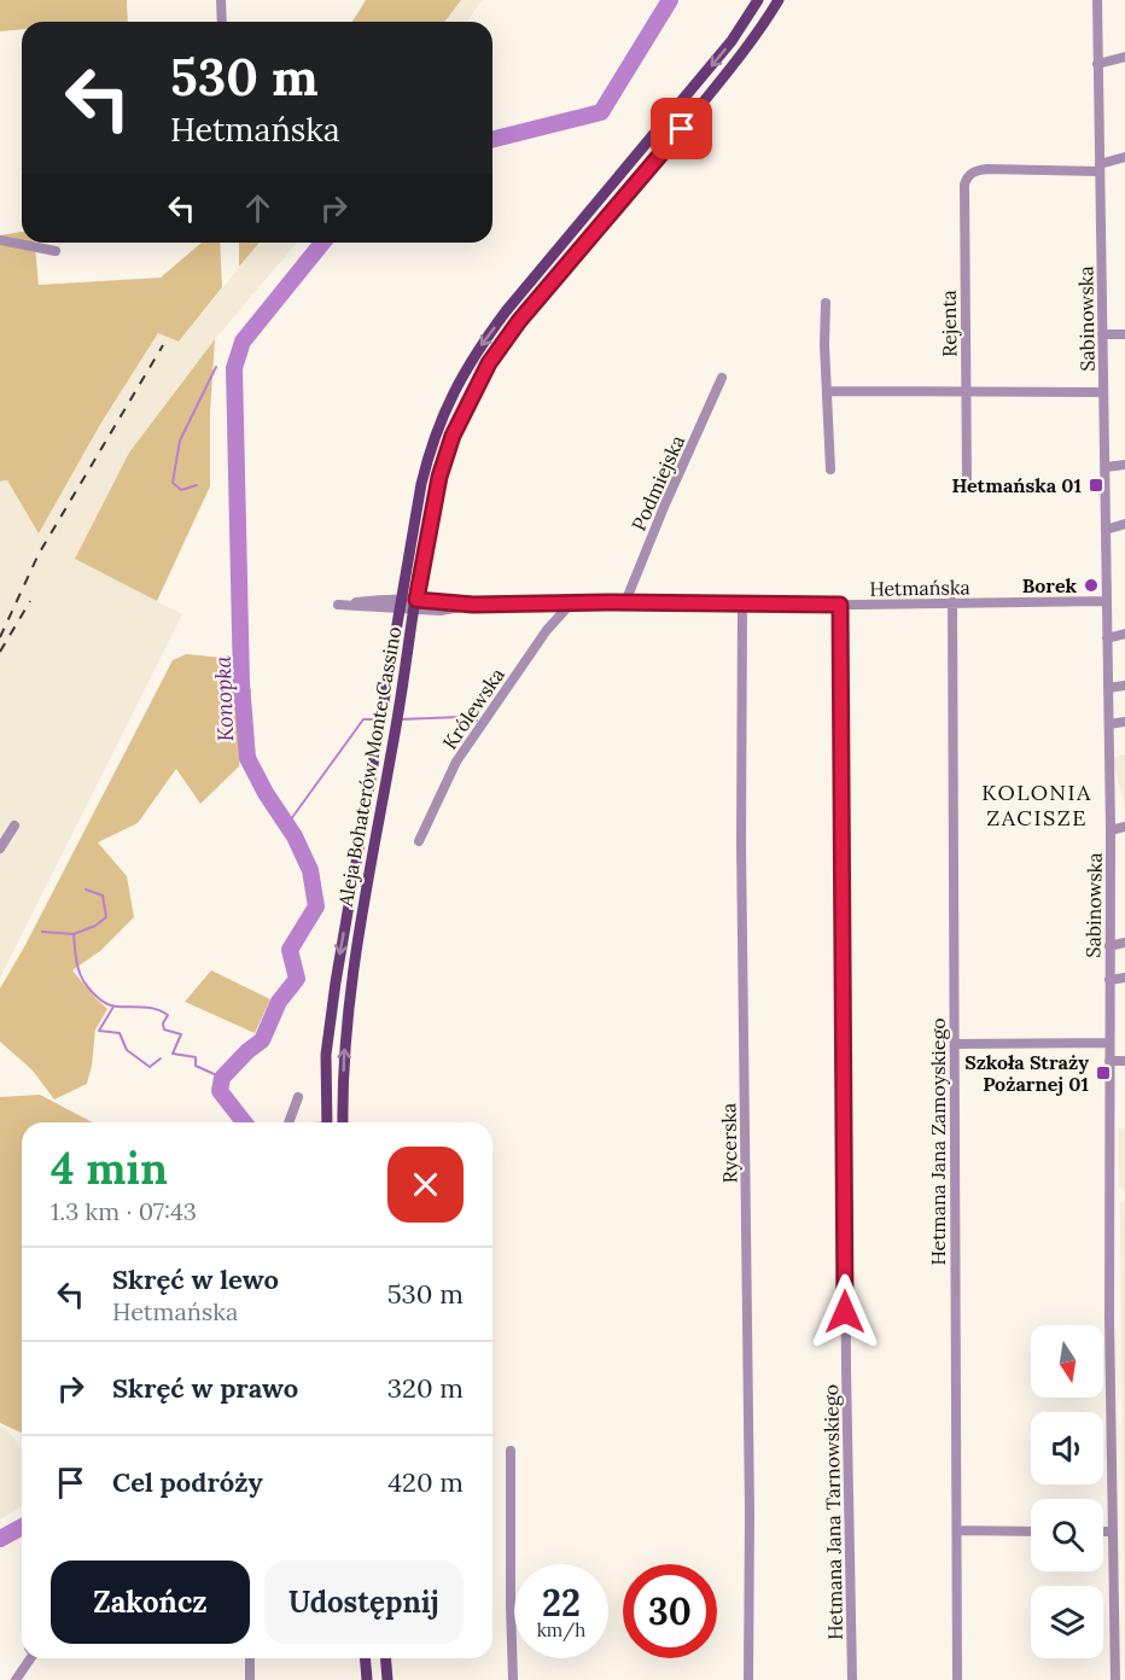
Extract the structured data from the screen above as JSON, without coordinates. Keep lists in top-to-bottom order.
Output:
{
  "streets": {
    "main road": ["Aleja Bohaterów Monte Cassino"],
    "street": [
      "Sabinowska",
      "Rejenta",
      "Podmiejska",
      "Hetmańska",
      "Królewska",
      "Hetmana Jana Zamoyskiego",
      "Rycerska",
      "Hetmana Jana Tarnowskiego"
    ]
  },
  "crossings": [
    ["Sabinowska", "Rejenta"],
    ["Sabinowska", "Hetmańska"],
    ["Podmiejska", "Hetmańska"],
    ["Hetmańska", "Królewska"],
    ["Hetmańska", "Aleja Bohaterów Monte Cassino"],
    ["Hetmańska", "Hetmana Jana Zamoyskiego"],
    ["Hetmańska", "Rycerska"],
    ["Hetmańska", "Hetmana Jana Tarnowskiego"]
  ],
  "districts": ["KOLONIA ZACISZE"],
  "water": ["Konopka"],
  "places": {
    "transit": ["Hetmańska 01", "Szkoła Straży Pożarnej 01"],
    "other": ["Borek"]
  },
  "north": "bottom",
  "page": {
    "turn": ["530 m", "Hetmańska"],
    "heading": ["4 min", "1.3 km · 07:43"],
    "list": [
      {
        "name": "Skręć w lewo",
        "note": "Hetmańska",
        "value": "530 m"
      },
      {
        "name": "Skręć w prawo",
        "value": "320 m"
      },
      {
        "name": "Cel podróży",
        "value": "420 m"
      }
    ],
    "buttons": ["Zakończ", "Udostępnij"],
    "speed": "22 km/h",
    "limit": "30"
  }
}
